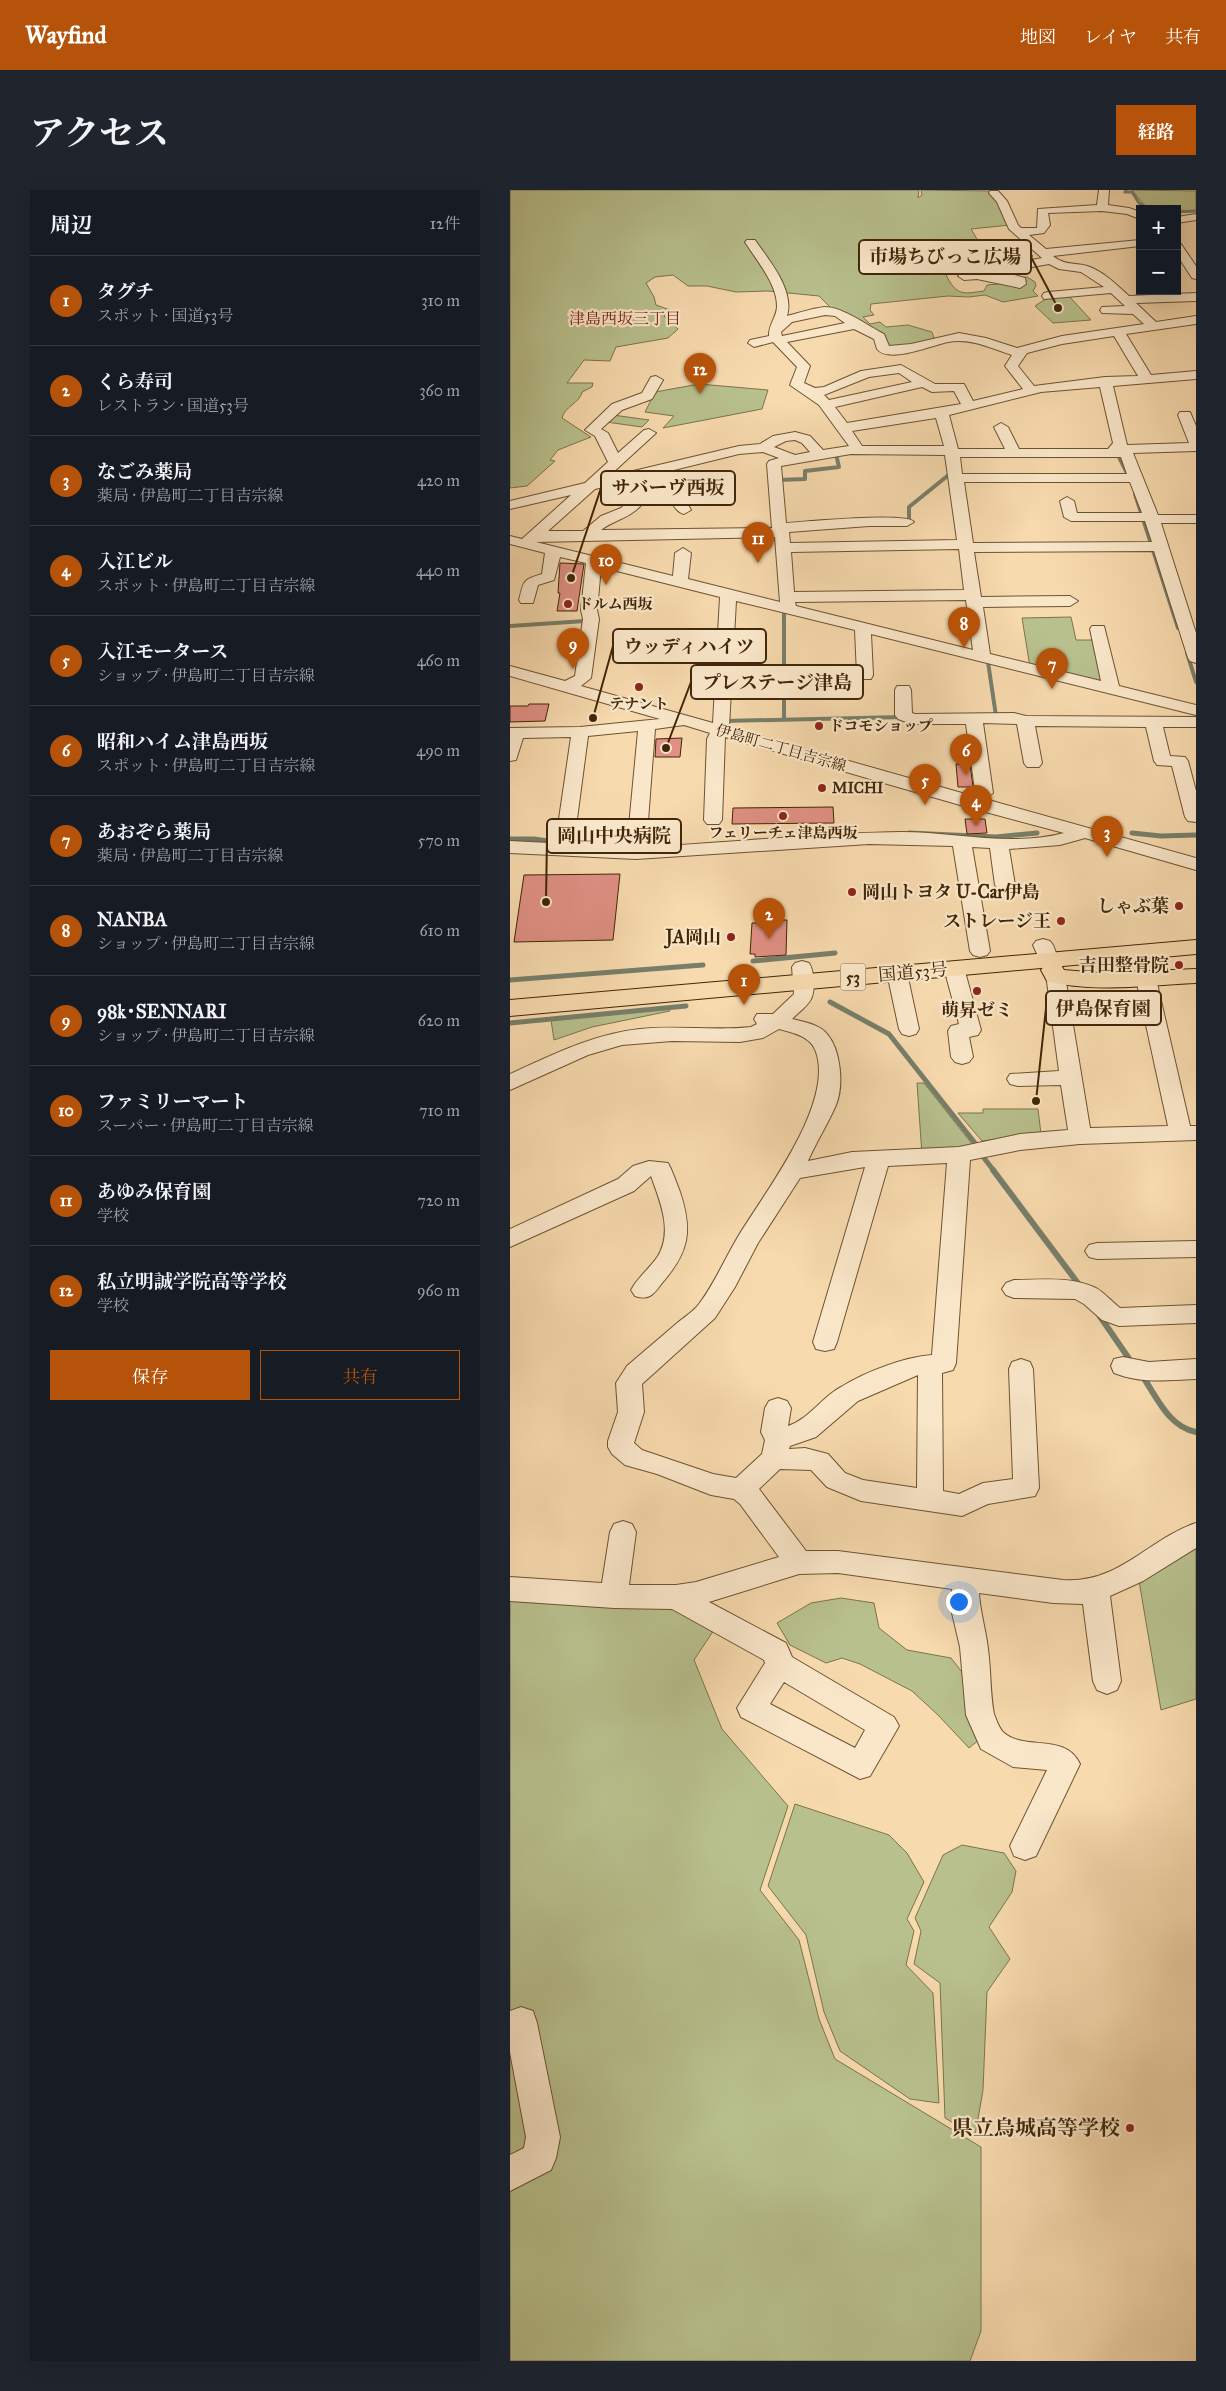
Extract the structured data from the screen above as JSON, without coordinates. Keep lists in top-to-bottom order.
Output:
{
  "streets": {
    "main road": ["国道53号", "53"],
    "street": ["伊島町二丁目吉宗線"]
  },
  "districts": ["津島西坂三丁目"],
  "places": [
    "市場ちびっこ広場",
    "サバーヴ西坂",
    "ドルム西坂",
    "テナント",
    "ウッディハイツ",
    "ドコモショップ",
    "プレステージ津島",
    "MICHI",
    "フェリーチェ津島西坂",
    "岡山トヨタ U-Car伊島",
    "岡山中央病院",
    "しゃぶ葉",
    "ストレージ王",
    "JA岡山",
    "吉田整骨院",
    "萌昇ゼミ",
    "伊島保育園",
    "県立烏城高等学校"
  ],
  "page": {
    "header": "Wayfind",
    "nav": ["地図", "レイヤ", "共有"],
    "title": "アクセス",
    "buttons": [
      "経路",
      ["保存", "共有"]
    ],
    "heading": ["周辺", "12件"],
    "map_buttons": ["+", "−"],
    "list": [
      {
        "mark": "1",
        "name": "タグチ",
        "note": "スポット · 国道53号",
        "value": "310 m"
      },
      {
        "mark": "2",
        "name": "くら寿司",
        "note": "レストラン · 国道53号",
        "value": "360 m"
      },
      {
        "mark": "3",
        "name": "なごみ薬局",
        "note": "薬局 · 伊島町二丁目吉宗線",
        "value": "420 m"
      },
      {
        "mark": "4",
        "name": "入江ビル",
        "note": "スポット · 伊島町二丁目吉宗線",
        "value": "440 m"
      },
      {
        "mark": "5",
        "name": "入江モータース",
        "note": "ショップ · 伊島町二丁目吉宗線",
        "value": "460 m"
      },
      {
        "mark": "6",
        "name": "昭和ハイム津島西坂",
        "note": "スポット · 伊島町二丁目吉宗線",
        "value": "490 m"
      },
      {
        "mark": "7",
        "name": "あおぞら薬局",
        "note": "薬局 · 伊島町二丁目吉宗線",
        "value": "570 m"
      },
      {
        "mark": "8",
        "name": "NANBA",
        "note": "ショップ · 伊島町二丁目吉宗線",
        "value": "610 m"
      },
      {
        "mark": "9",
        "name": "98k･SENNARI",
        "note": "ショップ · 伊島町二丁目吉宗線",
        "value": "620 m"
      },
      {
        "mark": "10",
        "name": "ファミリーマート",
        "note": "スーパー · 伊島町二丁目吉宗線",
        "value": "710 m"
      },
      {
        "mark": "11",
        "name": "あゆみ保育園",
        "note": "学校",
        "value": "720 m"
      },
      {
        "mark": "12",
        "name": "私立明誠学院高等学校",
        "note": "学校",
        "value": "960 m"
      }
    ],
    "pins": [
      "12",
      "11",
      "10",
      "8",
      "9",
      "7",
      "6",
      "5",
      "4",
      "3",
      "2",
      "1"
    ]
  }
}
